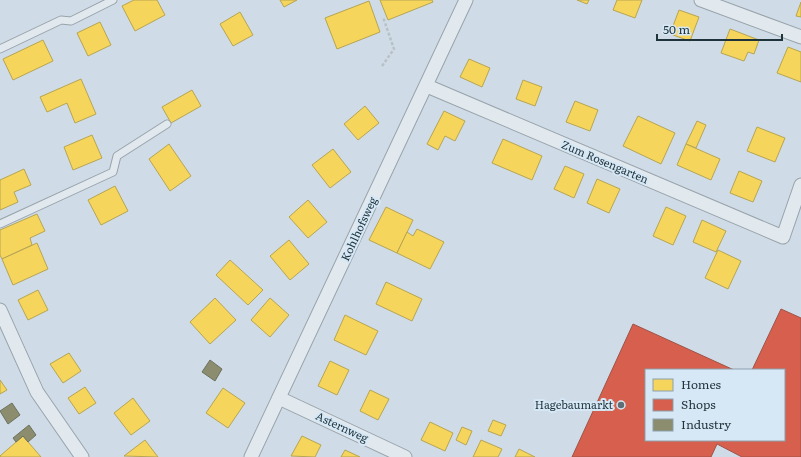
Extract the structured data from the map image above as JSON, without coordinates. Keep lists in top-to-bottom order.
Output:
{
  "streets": {
    "street": ["Zum Rosengarten", "Kohlhofsweg", "Asternweg"]
  },
  "crossings": [
    ["Zum Rosengarten", "Kohlhofsweg"],
    ["Kohlhofsweg", "Asternweg"]
  ],
  "places": ["Hagebaumarkt"],
  "legend": ["Homes", "Shops", "Industry"],
  "scale_bar": "50 m"
}
